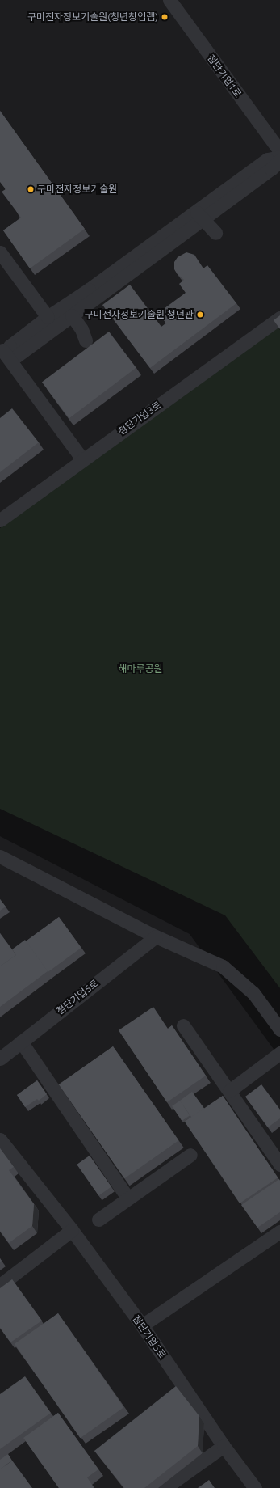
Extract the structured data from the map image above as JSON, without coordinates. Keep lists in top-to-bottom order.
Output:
{
  "streets": {
    "street": ["첨단기업1로", "첨단기업3로", "첨단기업5로"]
  },
  "parks": ["해마루공원"],
  "places": ["구미전자정보기술원(청년창업랩)", "구미전자정보기술원", "구미전자정보기술원 청년관"]
}
